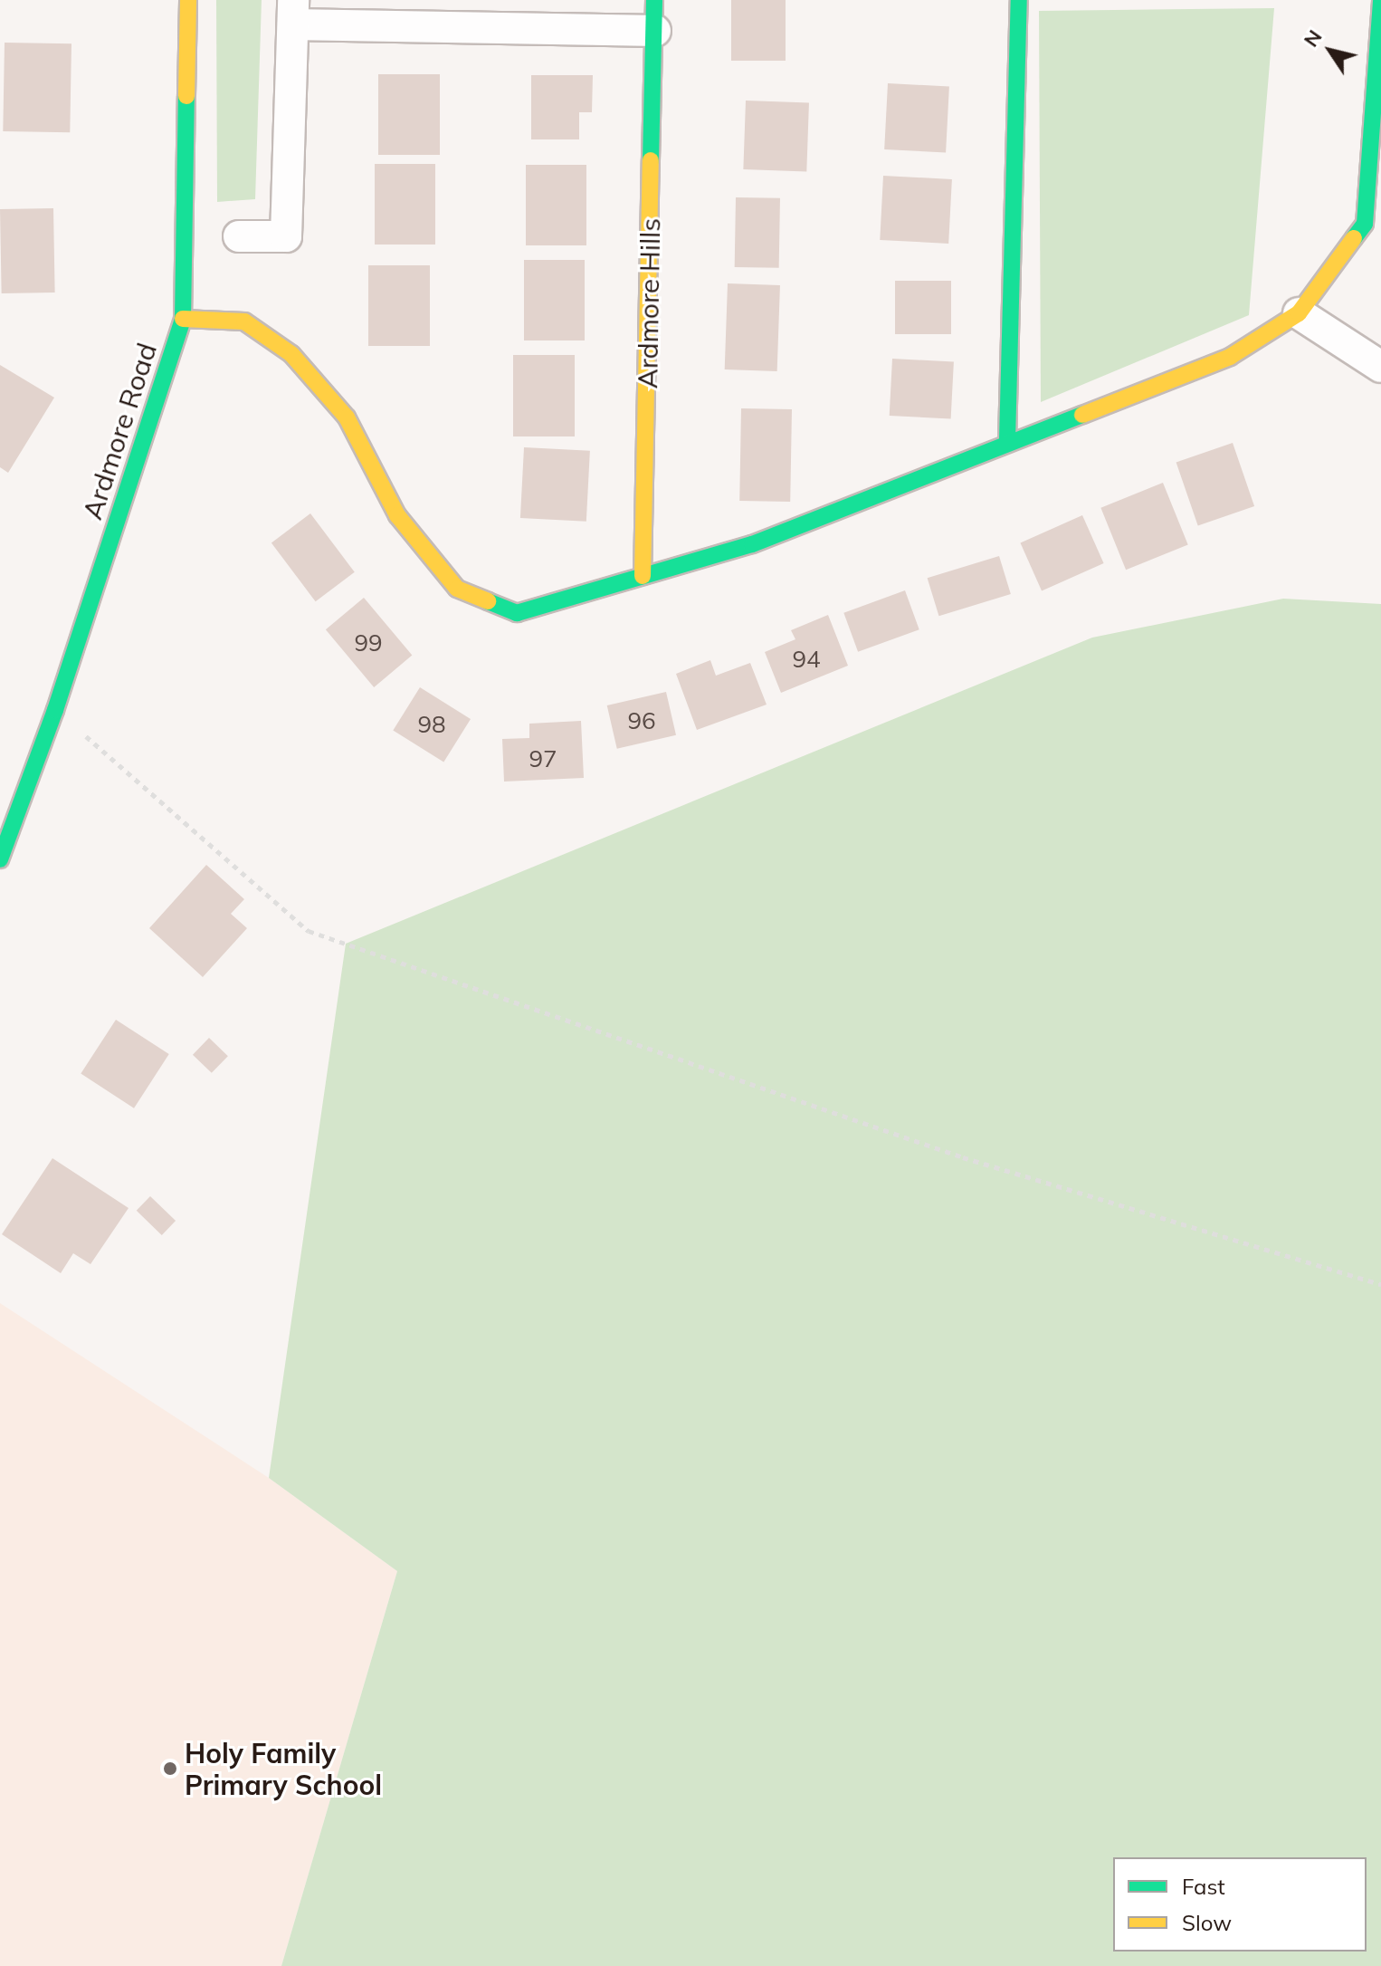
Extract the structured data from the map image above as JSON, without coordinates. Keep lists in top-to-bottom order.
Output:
{
  "streets": {
    "street": ["Ardmore Hills", "Ardmore Road"]
  },
  "places": ["Holy Family Primary School"],
  "house_numbers": [
    "99",
    "94",
    "96",
    "98",
    "97"
  ],
  "legend": ["Fast", "Slow"],
  "north": "top left"
}
